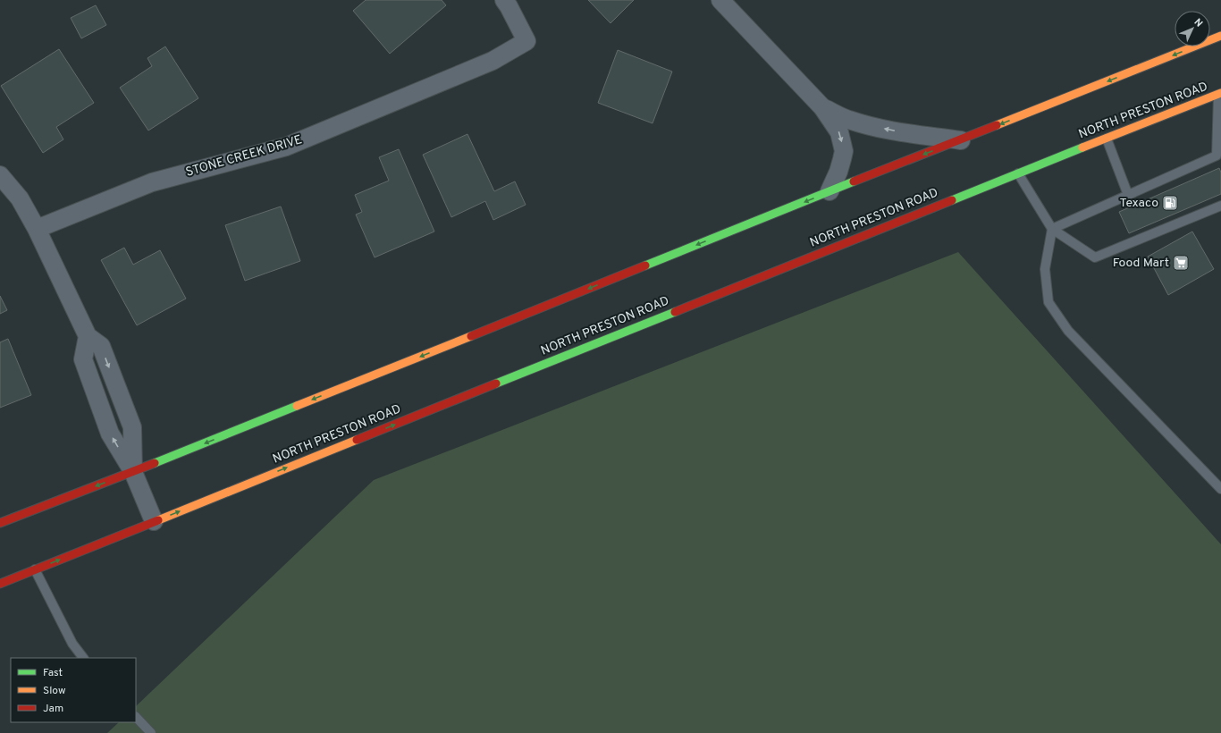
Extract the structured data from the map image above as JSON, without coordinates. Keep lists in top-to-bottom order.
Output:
{
  "streets": {
    "main road": ["NORTH PRESTON ROAD"],
    "street": ["STONE CREEK DRIVE"]
  },
  "places": {
    "fuel station": ["Texaco"],
    "supermarket": ["Food Mart"]
  },
  "legend": ["Fast", "Slow", "Jam"],
  "north": "top right"
}
